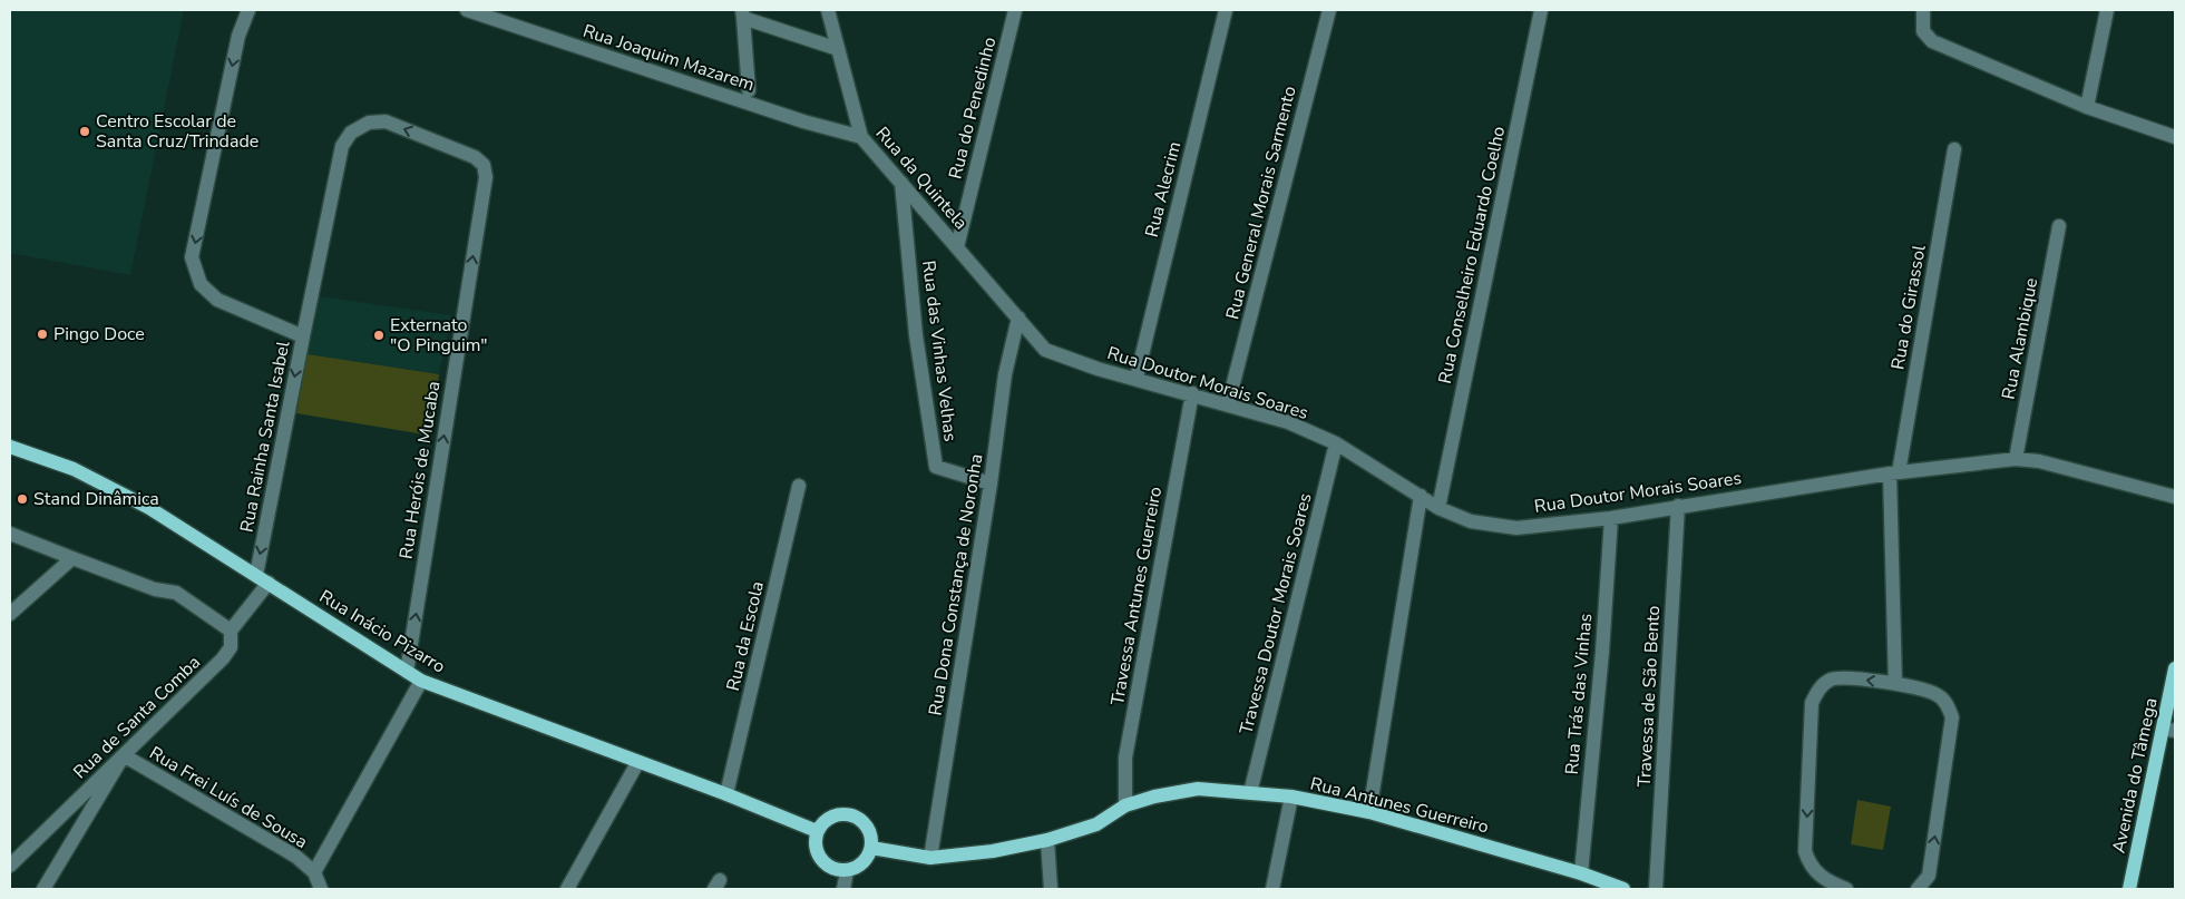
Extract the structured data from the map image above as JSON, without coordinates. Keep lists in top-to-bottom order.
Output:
{
  "streets": {
    "main road": ["Rua Inácio Pizarro", "Avenida do Tâmega", "Rua Antunes Guerreiro"],
    "street": [
      "Rua Joaquim Mazarem",
      "Rua do Penedinho",
      "Rua da Quintela",
      "Rua Alecrim",
      "Rua General Morais Sarmento",
      "Rua Conselheiro Eduardo Coelho",
      "Rua do Girassol",
      "Rua Alambique",
      "Rua das Vinhas Velhas",
      "Rua Doutor Morais Soares",
      "Rua Rainha Santa Isabel",
      "Rua Heróis de Mucaba",
      "Rua Dona Constança de Noronha",
      "Travessa Antunes Guerreiro",
      "Travessa Doutor Morais Soares",
      "Rua da Escola",
      "Rua Trás das Vinhas",
      "Travessa de São Bento",
      "Rua de Santa Comba",
      "Rua Frei Luís de Sousa"
    ]
  },
  "crossings": [
    ["Rua Joaquim Mazarem", "Rua da Quintela"],
    ["Rua do Penedinho", "Rua da Quintela"],
    ["Rua da Quintela", "Rua das Vinhas Velhas"],
    ["Rua da Quintela", "Rua Doutor Morais Soares"],
    ["Rua da Quintela", "Rua Dona Constança de Noronha"],
    ["Rua Alecrim", "Rua Doutor Morais Soares"],
    ["Rua General Morais Sarmento", "Rua Doutor Morais Soares"],
    ["Rua Conselheiro Eduardo Coelho", "Rua Doutor Morais Soares"],
    ["Rua do Girassol", "Rua Doutor Morais Soares"],
    ["Rua Alambique", "Rua Doutor Morais Soares"],
    ["Rua das Vinhas Velhas", "Rua Dona Constança de Noronha"],
    ["Rua Doutor Morais Soares", "Rua Dona Constança de Noronha"],
    ["Rua Doutor Morais Soares", "Travessa Antunes Guerreiro"],
    ["Rua Doutor Morais Soares", "Travessa Doutor Morais Soares"],
    ["Rua Doutor Morais Soares", "Rua Trás das Vinhas"],
    ["Rua Doutor Morais Soares", "Travessa de São Bento"],
    ["Rua Rainha Santa Isabel", "Rua Heróis de Mucaba"],
    ["Rua Rainha Santa Isabel", "Rua Inácio Pizarro"],
    ["Rua Rainha Santa Isabel", "Rua de Santa Comba"],
    ["Rua Heróis de Mucaba", "Rua Inácio Pizarro"],
    ["Rua Dona Constança de Noronha", "Rua Antunes Guerreiro"],
    ["Travessa Antunes Guerreiro", "Rua Antunes Guerreiro"],
    ["Travessa Doutor Morais Soares", "Rua Antunes Guerreiro"],
    ["Rua Inácio Pizarro", "Rua da Escola"],
    ["Rua Inácio Pizarro", "Rua de Santa Comba"],
    ["Rua Inácio Pizarro", "Rua Antunes Guerreiro"],
    ["Rua Trás das Vinhas", "Rua Antunes Guerreiro"],
    ["Rua de Santa Comba", "Rua Frei Luís de Sousa"]
  ],
  "one_way": ["Rua Rainha Santa Isabel"],
  "places": [
    "Centro Escolar de Santa Cruz/Trindade",
    "Pingo Doce",
    "Externato \"O Pinguim\"",
    "Stand Dinâmica"
  ]
}
